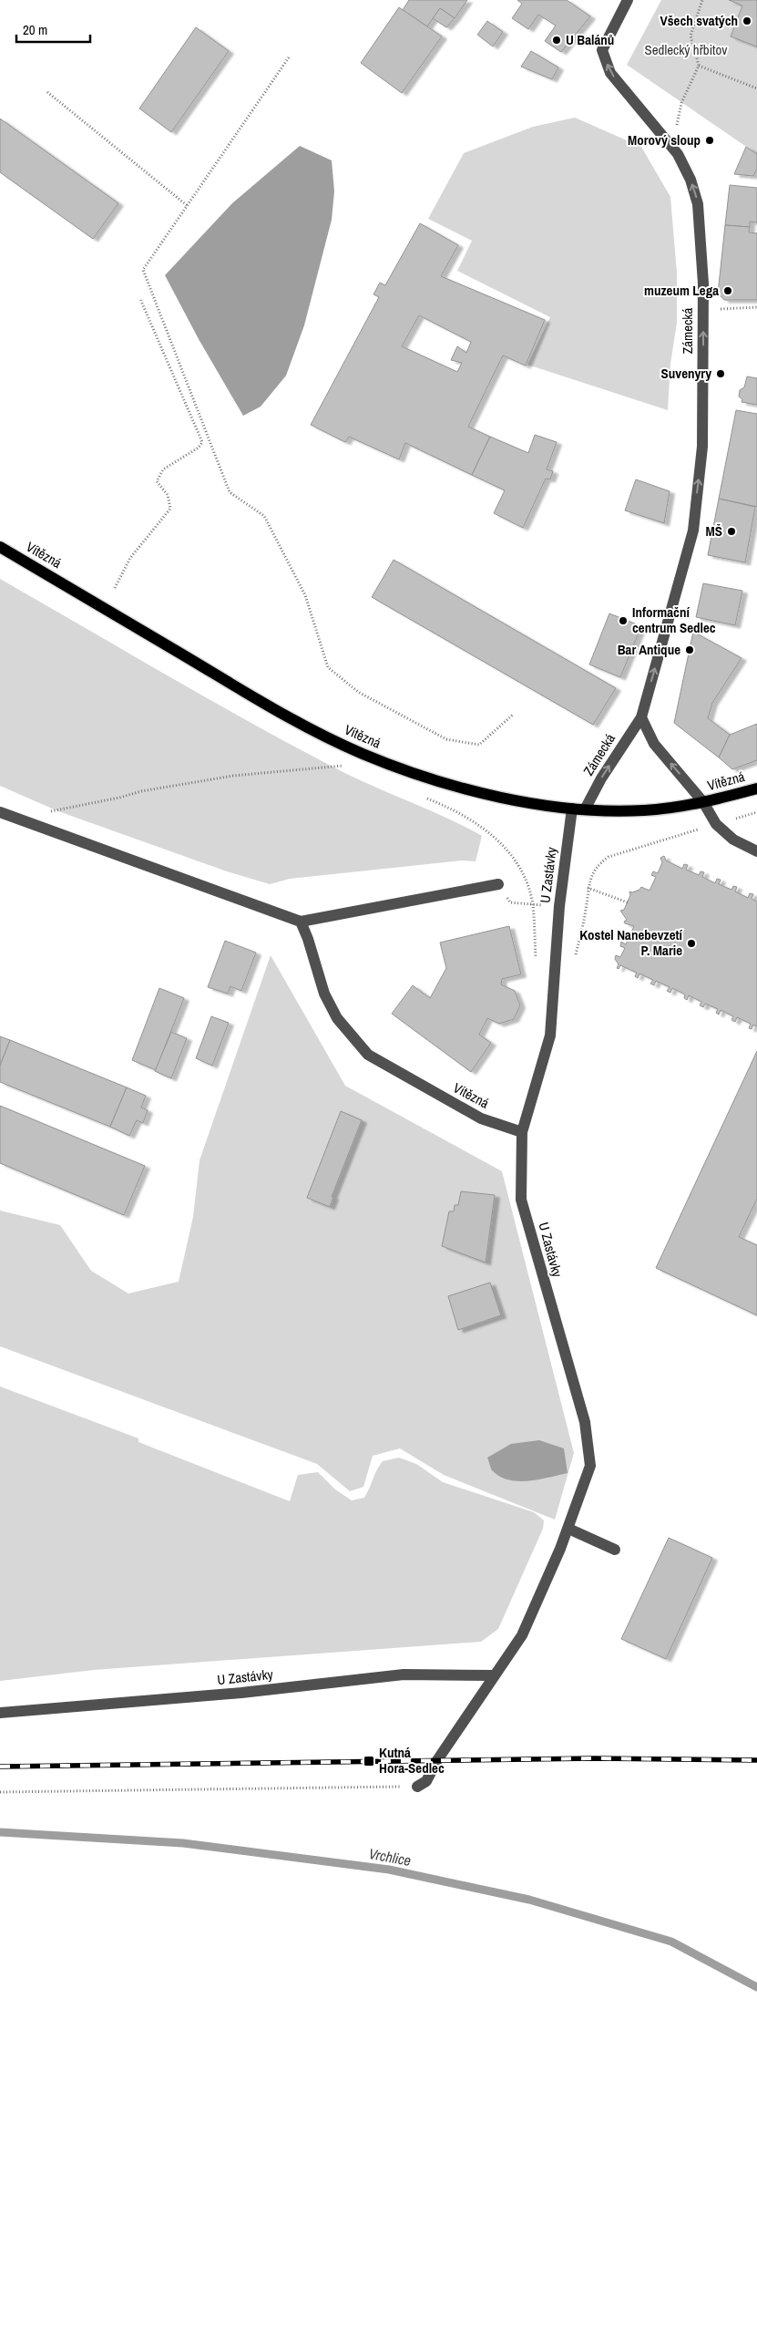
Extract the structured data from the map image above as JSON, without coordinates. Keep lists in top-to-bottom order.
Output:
{
  "streets": {
    "main road": ["Vítězná"],
    "street": ["Zámecká", "U Zastávky"]
  },
  "crossings": [
    ["Zámecká", "Vítězná"],
    ["Vítězná", "U Zastávky"]
  ],
  "one_way": ["Zámecká"],
  "water": ["Vrchlice"],
  "parks": ["Sedlecký hřbitov"],
  "places": {
    "other": [
      "Všech svatých",
      "U Balánů",
      "Morový sloup",
      "muzeum Lega",
      "Suvenyry",
      "MŠ",
      "Informační centrum Sedlec",
      "Bar Antique",
      "Kostel Nanebevzetí P. Marie"
    ],
    "transit": ["Kutná Hora-Sedlec"]
  },
  "scale_bar": "20 m"
}
